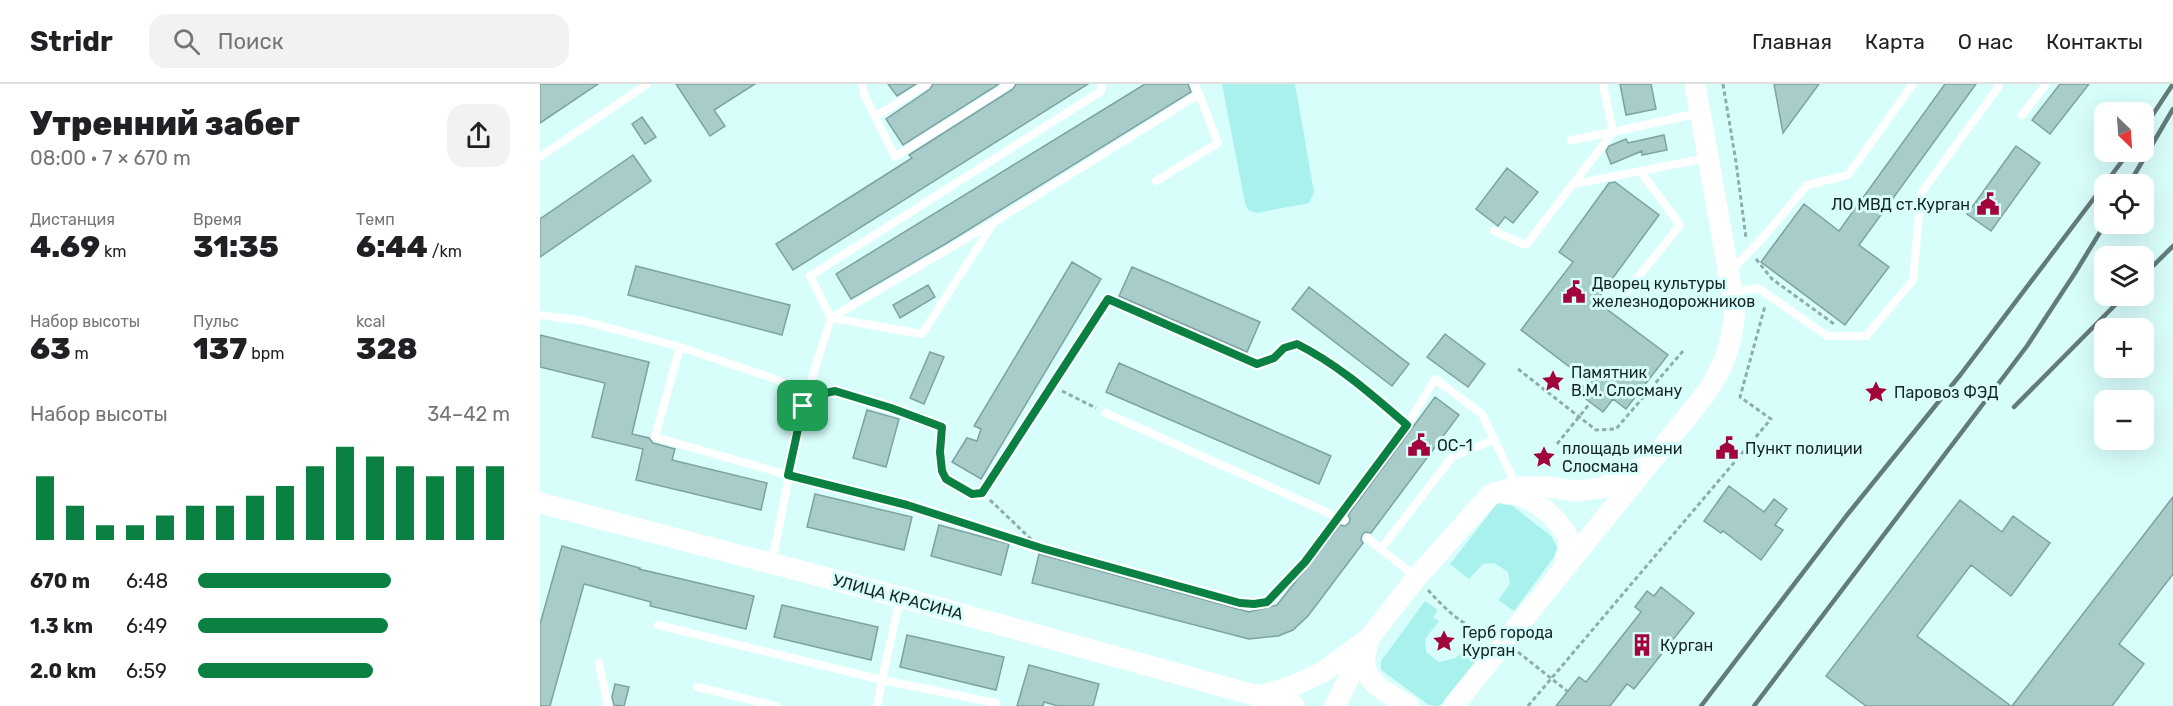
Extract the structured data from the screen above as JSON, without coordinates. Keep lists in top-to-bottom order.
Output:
{
  "streets": {
    "main road": ["УЛИЦА КРАСИНА"]
  },
  "places": {
    "public building": [
      "ЛО МВД ст.Курган",
      "Дворец культуры железнодорожников",
      "ОС-1",
      "Пункт полиции"
    ],
    "place": [
      "Памятник В.М. Слосману",
      "Паровоз ФЭД",
      "площадь имени Слосмана",
      "Герб города Курган"
    ],
    "building": ["Курган"]
  },
  "north": "bottom right",
  "page": {
    "header": "Stridr",
    "search": "Поиск",
    "nav": [
      "Главная",
      "Карта",
      "О нас",
      "Контакты"
    ],
    "heading": ["Утренний забег", "08:00 · 7 × 670 m"],
    "map_buttons": ["+", "−"],
    "stats": [
      ["Дистанция", "4.69 km"],
      ["Время", "31:35"],
      ["Темп", "6:44 /km"],
      ["Набор высоты", "63 m"],
      ["Пульс", "137 bpm"],
      ["kcal", "328"]
    ],
    "chart": ["Набор высоты", "34–42 m"],
    "list": [
      {
        "name": "670 m",
        "note": "6:48"
      },
      {
        "name": "1.3 km",
        "note": "6:49"
      },
      {
        "name": "2.0 km",
        "note": "6:59"
      }
    ]
  }
}
